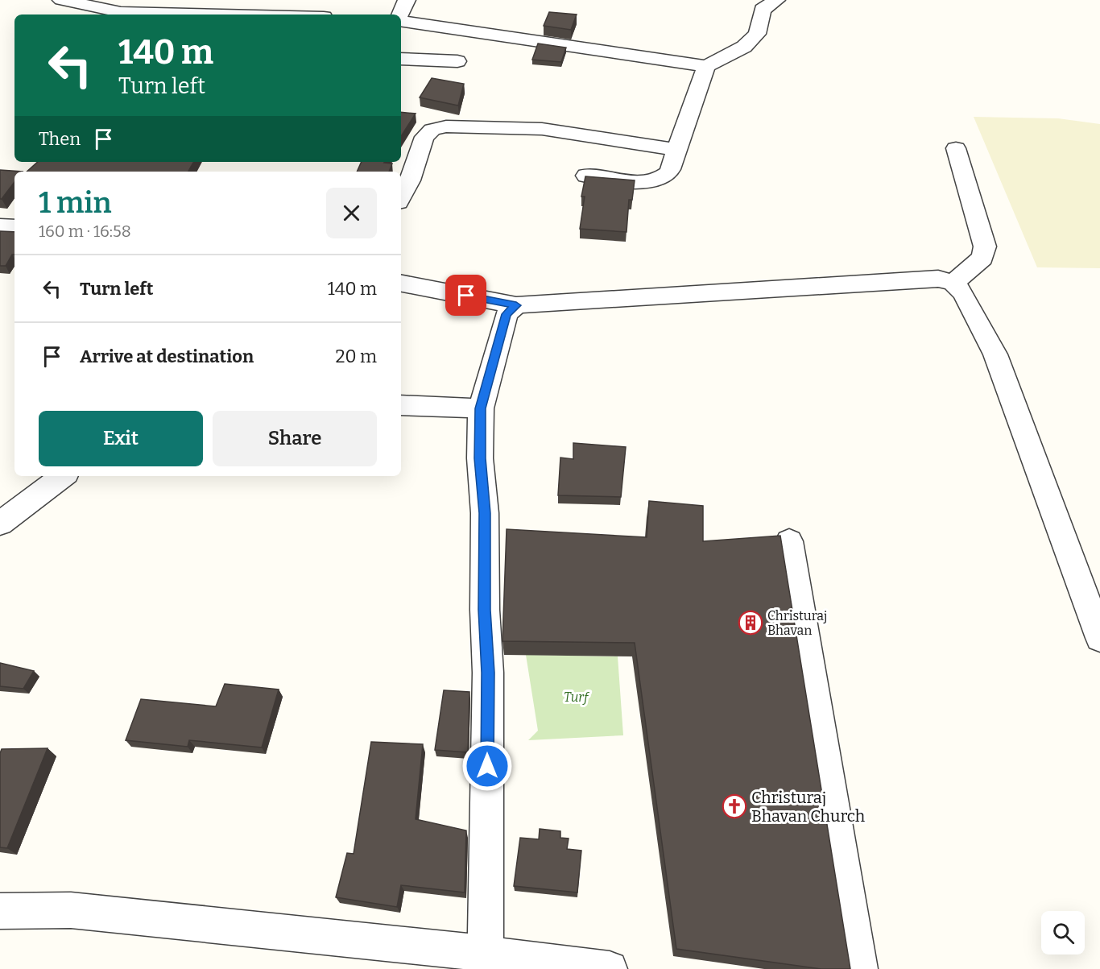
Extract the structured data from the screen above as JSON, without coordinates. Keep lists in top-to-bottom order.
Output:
{
  "parks": ["Turf"],
  "places": {
    "building": ["Christuraj Bhavan"],
    "church": ["Christuraj Bhavan Church"]
  },
  "page": {
    "turn": ["140 m", "Turn left"],
    "then": "Then",
    "heading": ["1 min", "160 m · 16:58"],
    "list": [
      {
        "name": "Turn left",
        "value": "140 m"
      },
      {
        "name": "Arrive at destination",
        "value": "20 m"
      }
    ],
    "buttons": ["Exit", "Share"]
  }
}
